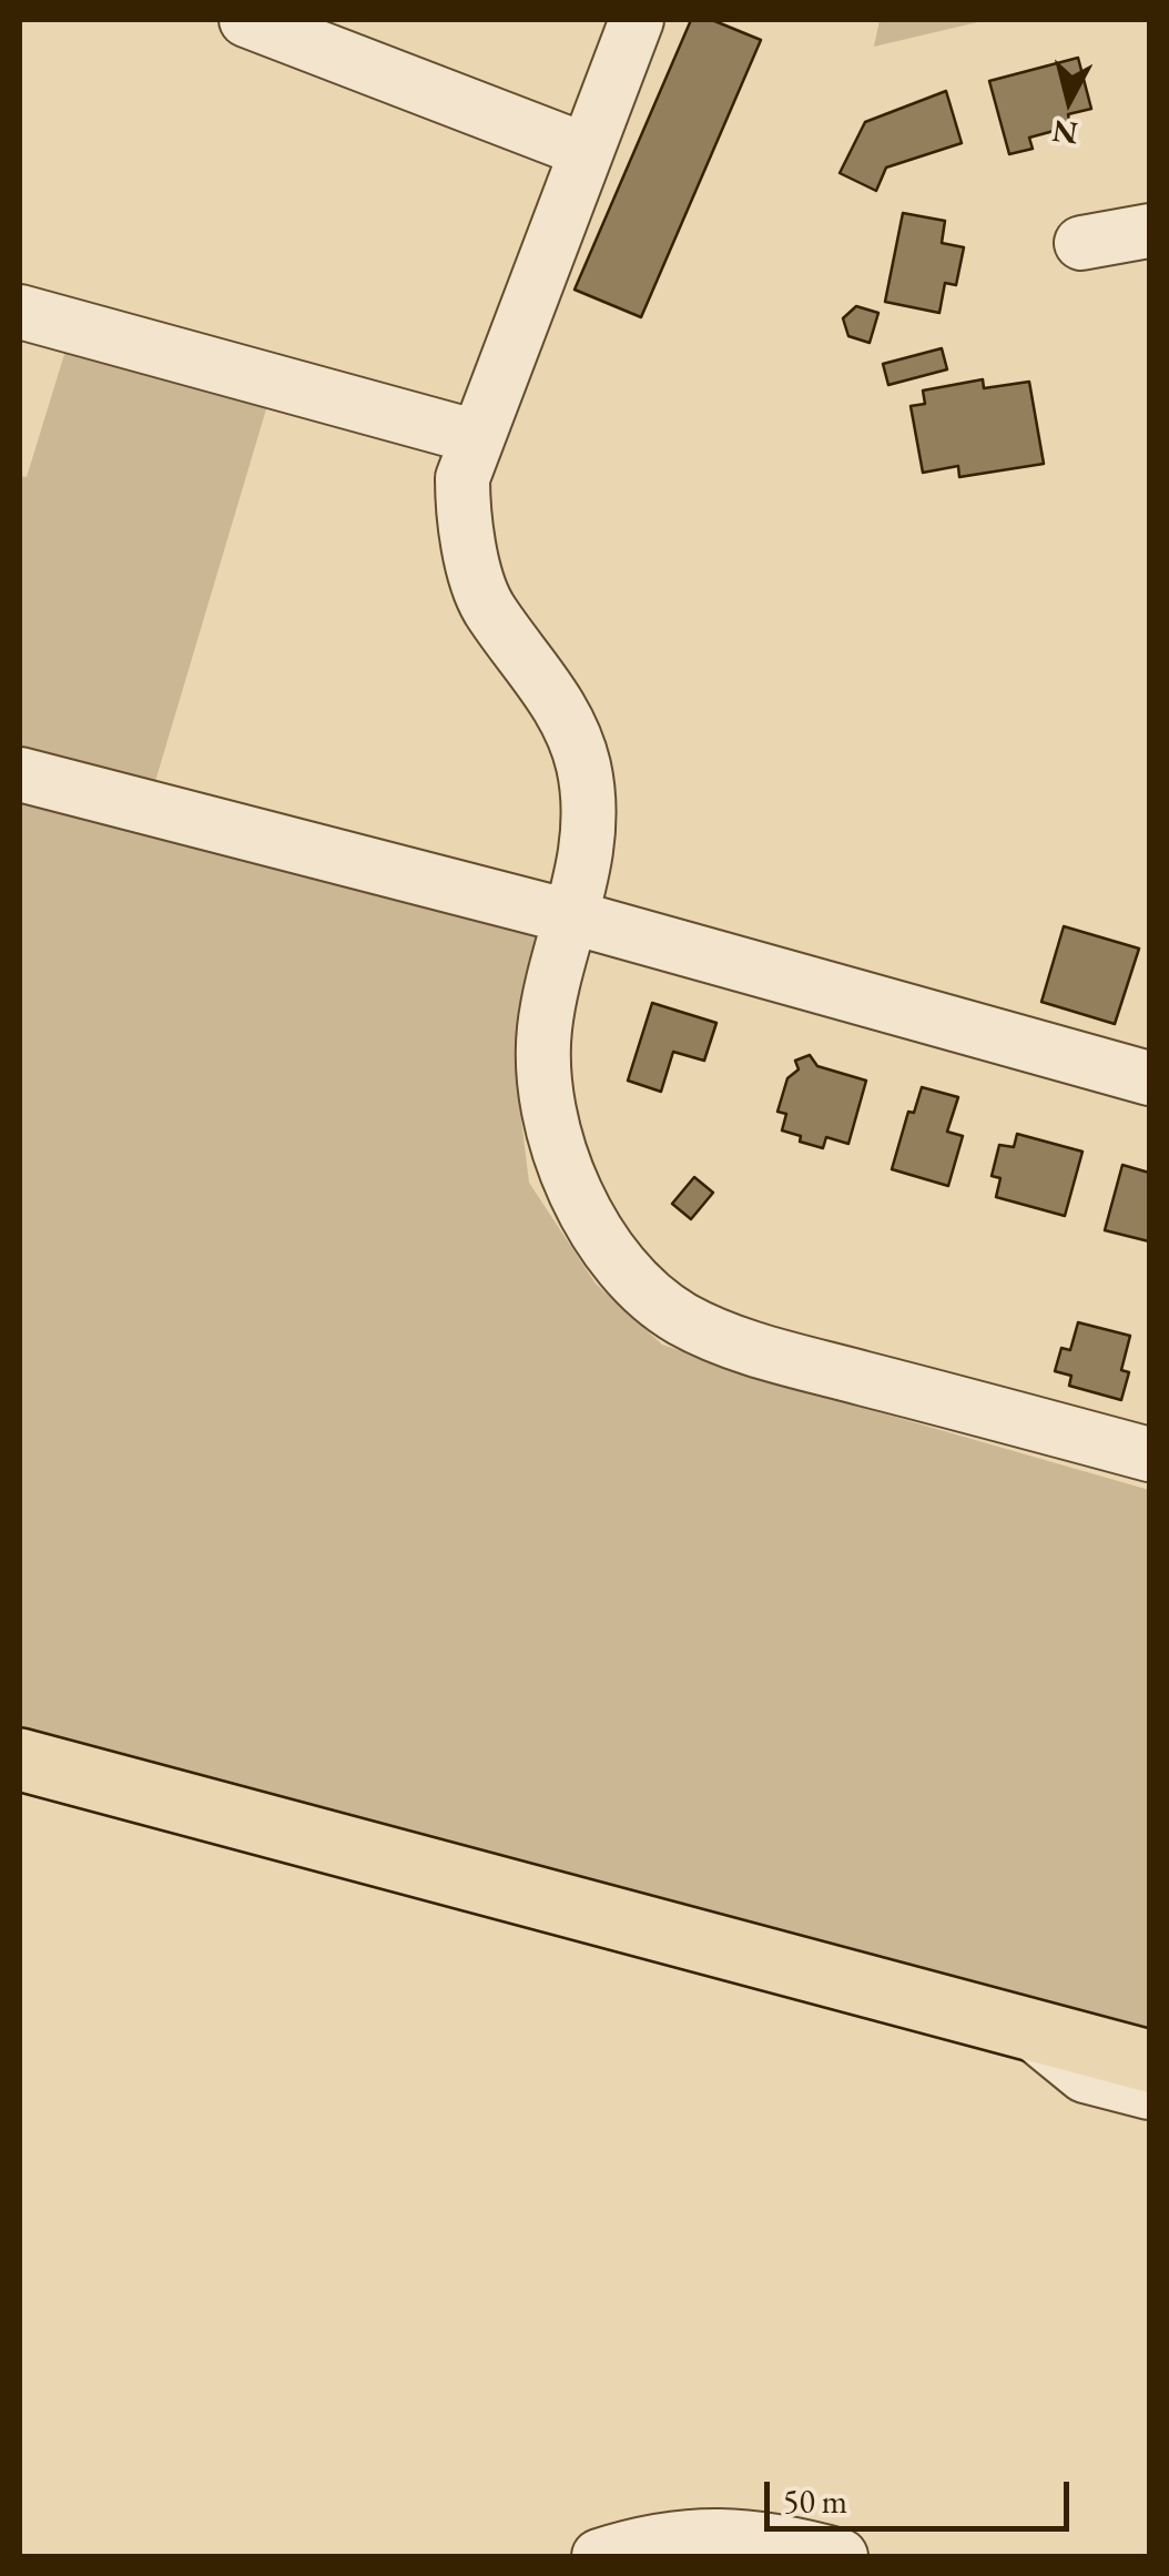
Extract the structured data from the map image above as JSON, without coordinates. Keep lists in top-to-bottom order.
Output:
{
  "scale_bar": "50 m",
  "north": "bottom"
}
